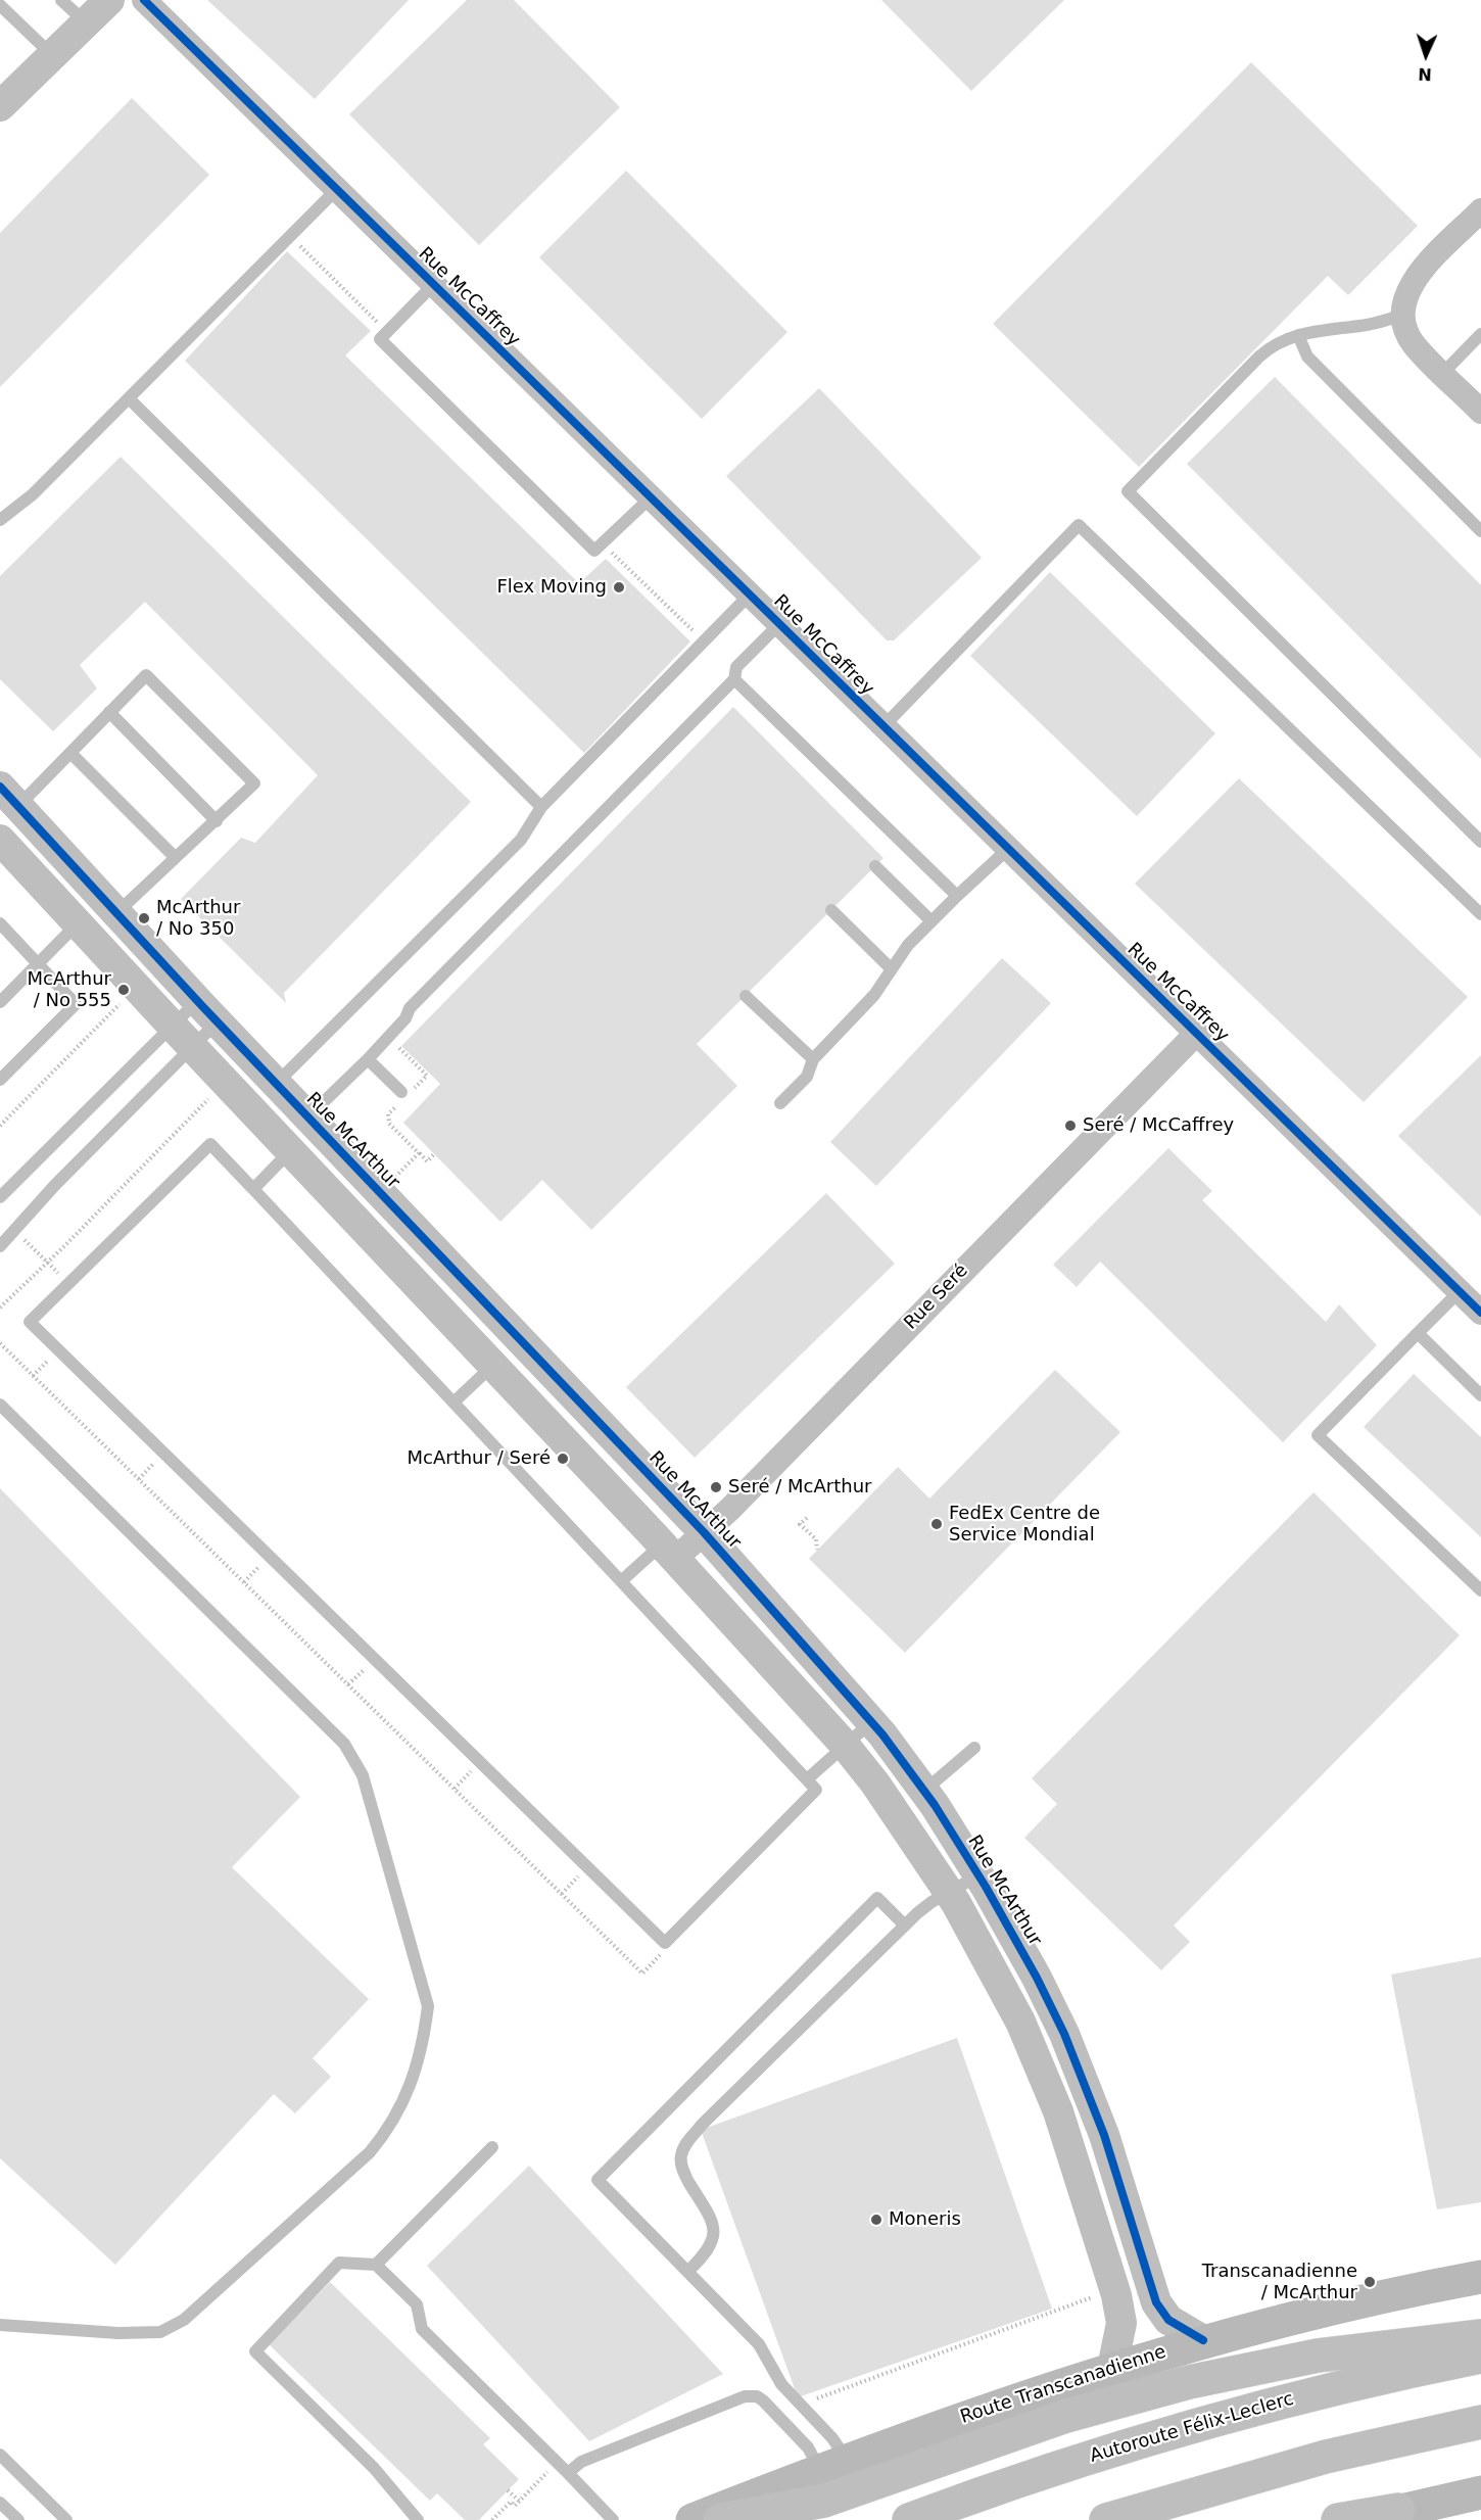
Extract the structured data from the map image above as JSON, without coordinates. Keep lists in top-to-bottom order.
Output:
{
  "streets": {
    "highway": ["Autoroute Félix-Leclerc"],
    "main road": ["Route Transcanadienne"],
    "street": ["Rue McCaffrey", "Rue McArthur", "Rue Seré"]
  },
  "crossings": [
    ["Rue McCaffrey", "Rue Seré"],
    ["Rue McArthur", "Rue Seré"],
    ["Rue McArthur", "Route Transcanadienne"]
  ],
  "places": [
    "Flex Moving",
    "McArthur / No 350",
    "McArthur / No 555",
    "Seré / McCaffrey",
    "McArthur / Seré",
    "Seré / McArthur",
    "FedEx Centre de Service Mondial",
    "Moneris",
    "Transcanadienne / McArthur"
  ],
  "north": "bottom"
}
